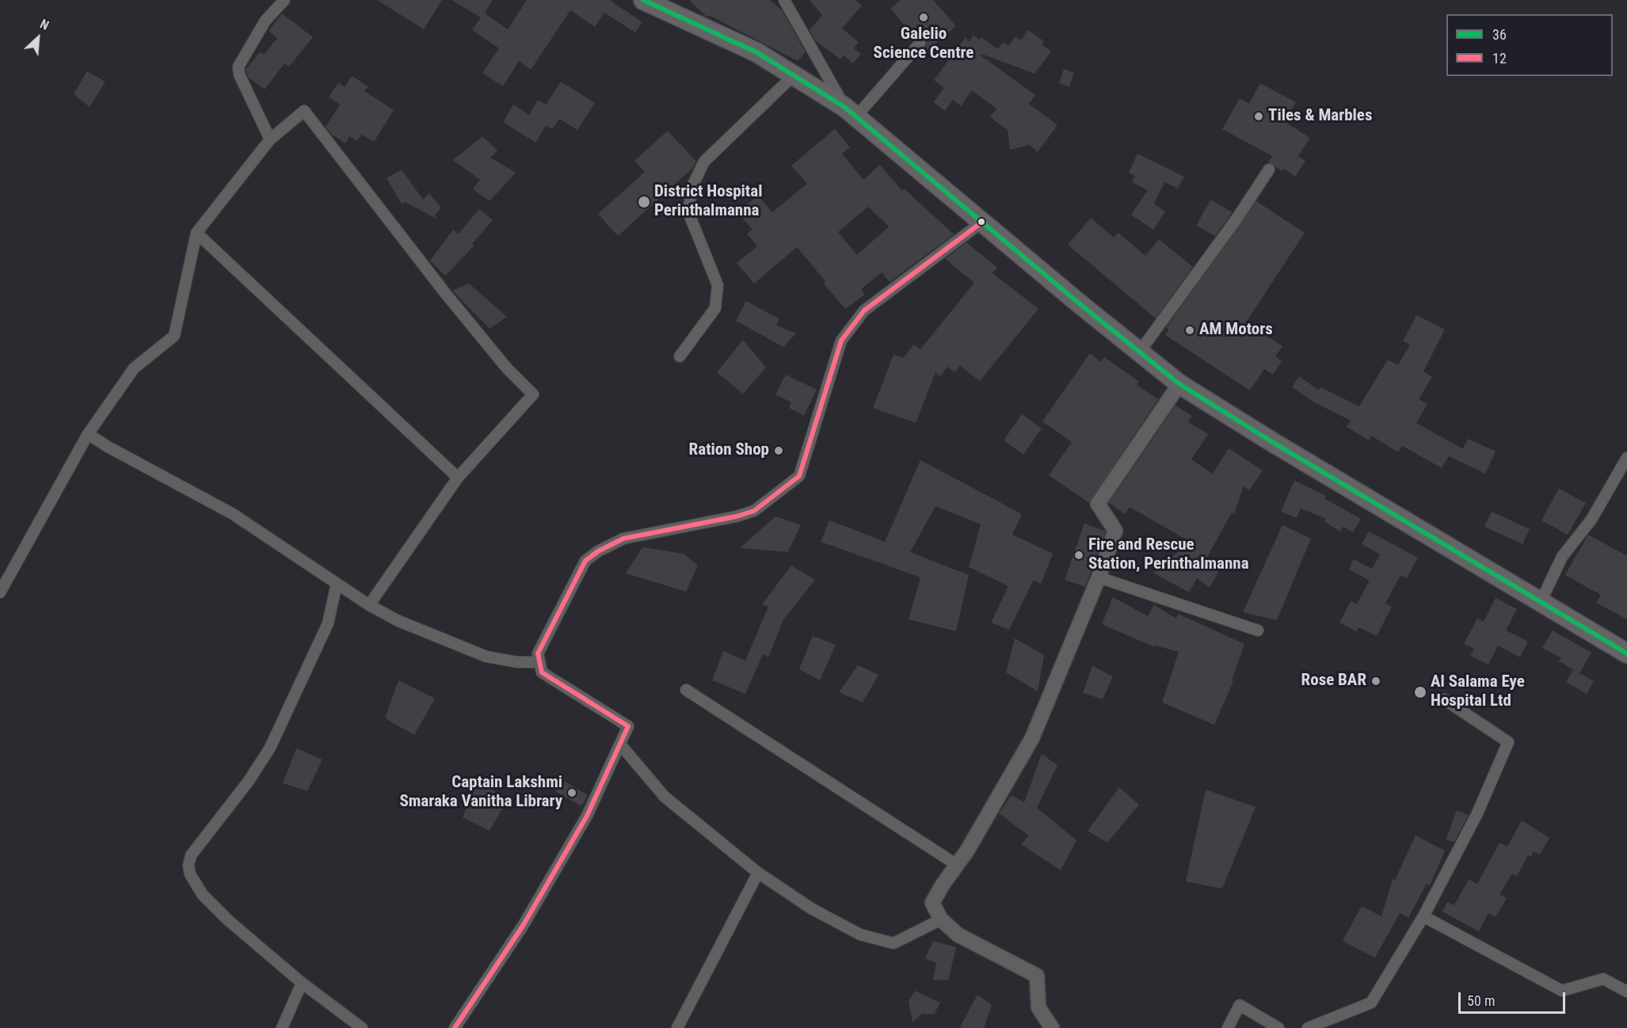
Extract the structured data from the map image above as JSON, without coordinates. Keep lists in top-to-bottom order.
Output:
{
  "places": [
    "Galelio Science Centre",
    "Tiles & Marbles",
    "District Hospital Perinthalmanna",
    "AM Motors",
    "Ration Shop",
    "Fire and Rescue Station, Perinthalmanna",
    "Rose BAR",
    "Al Salama Eye Hospital Ltd",
    "Captain Lakshmi Smaraka Vanitha Library"
  ],
  "lines": ["transit line 36", "transit line 12"],
  "legend": ["36", "12"],
  "scale_bar": "50 m",
  "north": "top right"
}
